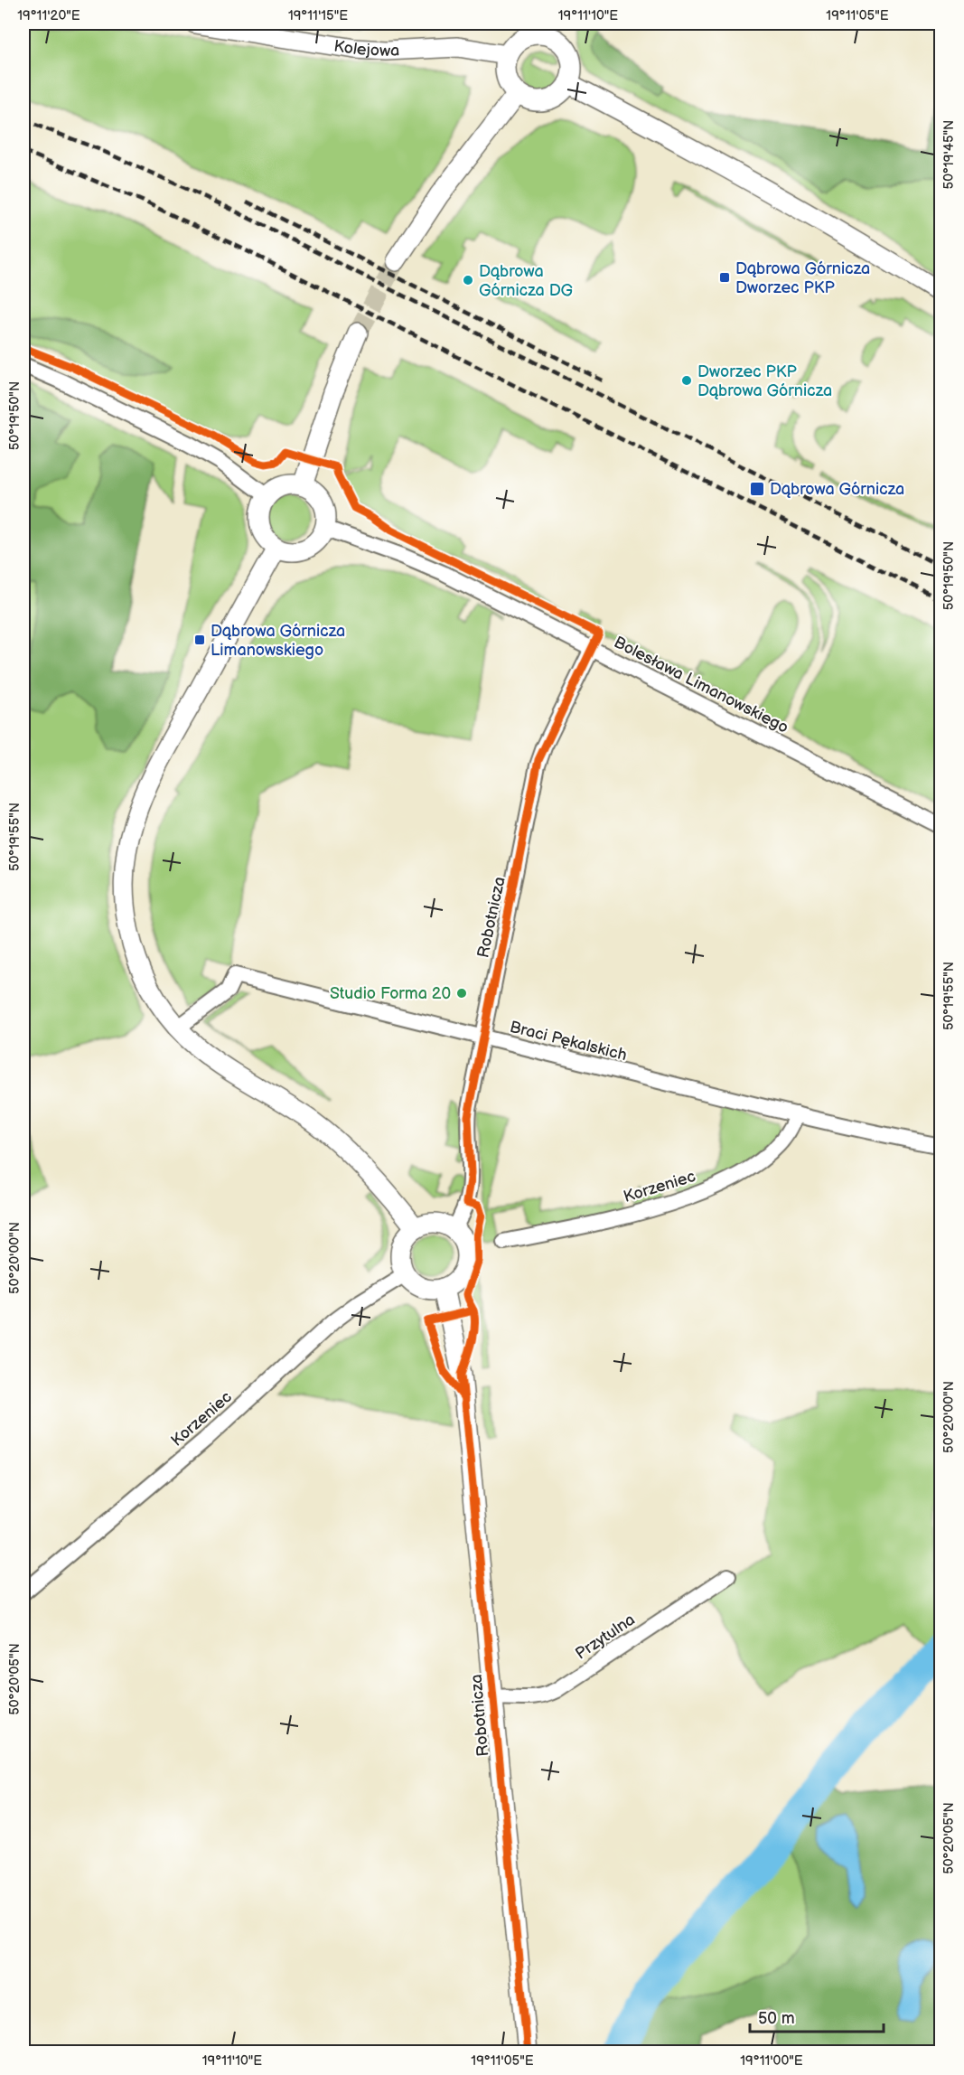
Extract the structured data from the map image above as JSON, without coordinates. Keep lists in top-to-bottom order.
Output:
{
  "streets": {
    "street": [
      "Kolejowa",
      "Bolesława Limanowskiego",
      "Robotnicza",
      "Braci Pękalskich",
      "Korzeniec",
      "Przytulna"
    ]
  },
  "crossings": [
    ["Bolesława Limanowskiego", "Robotnicza"],
    ["Robotnicza", "Braci Pękalskich"],
    ["Robotnicza", "Korzeniec"],
    ["Robotnicza", "Przytulna"],
    ["Braci Pękalskich", "Korzeniec"]
  ],
  "places": {
    "transit": ["Dąbrowa Górnicza Dworzec PKP", "Dąbrowa Górnicza", "Dąbrowa Górnicza Limanowskiego"],
    "other": ["Dąbrowa Górnicza DG", "Dworzec PKP Dąbrowa Górnicza", "Studio Forma 20"]
  },
  "scale_bar": "50 m",
  "coordinates": [
    "19°11'20\"E",
    "19°11'15\"E",
    "19°11'10\"E",
    "19°11'05\"E",
    "50°19'45\"N",
    "50°19'50\"N",
    "50°19'55\"N",
    "50°20'00\"N",
    "50°20'05\"N",
    "19°11'00\"E"
  ]
}
